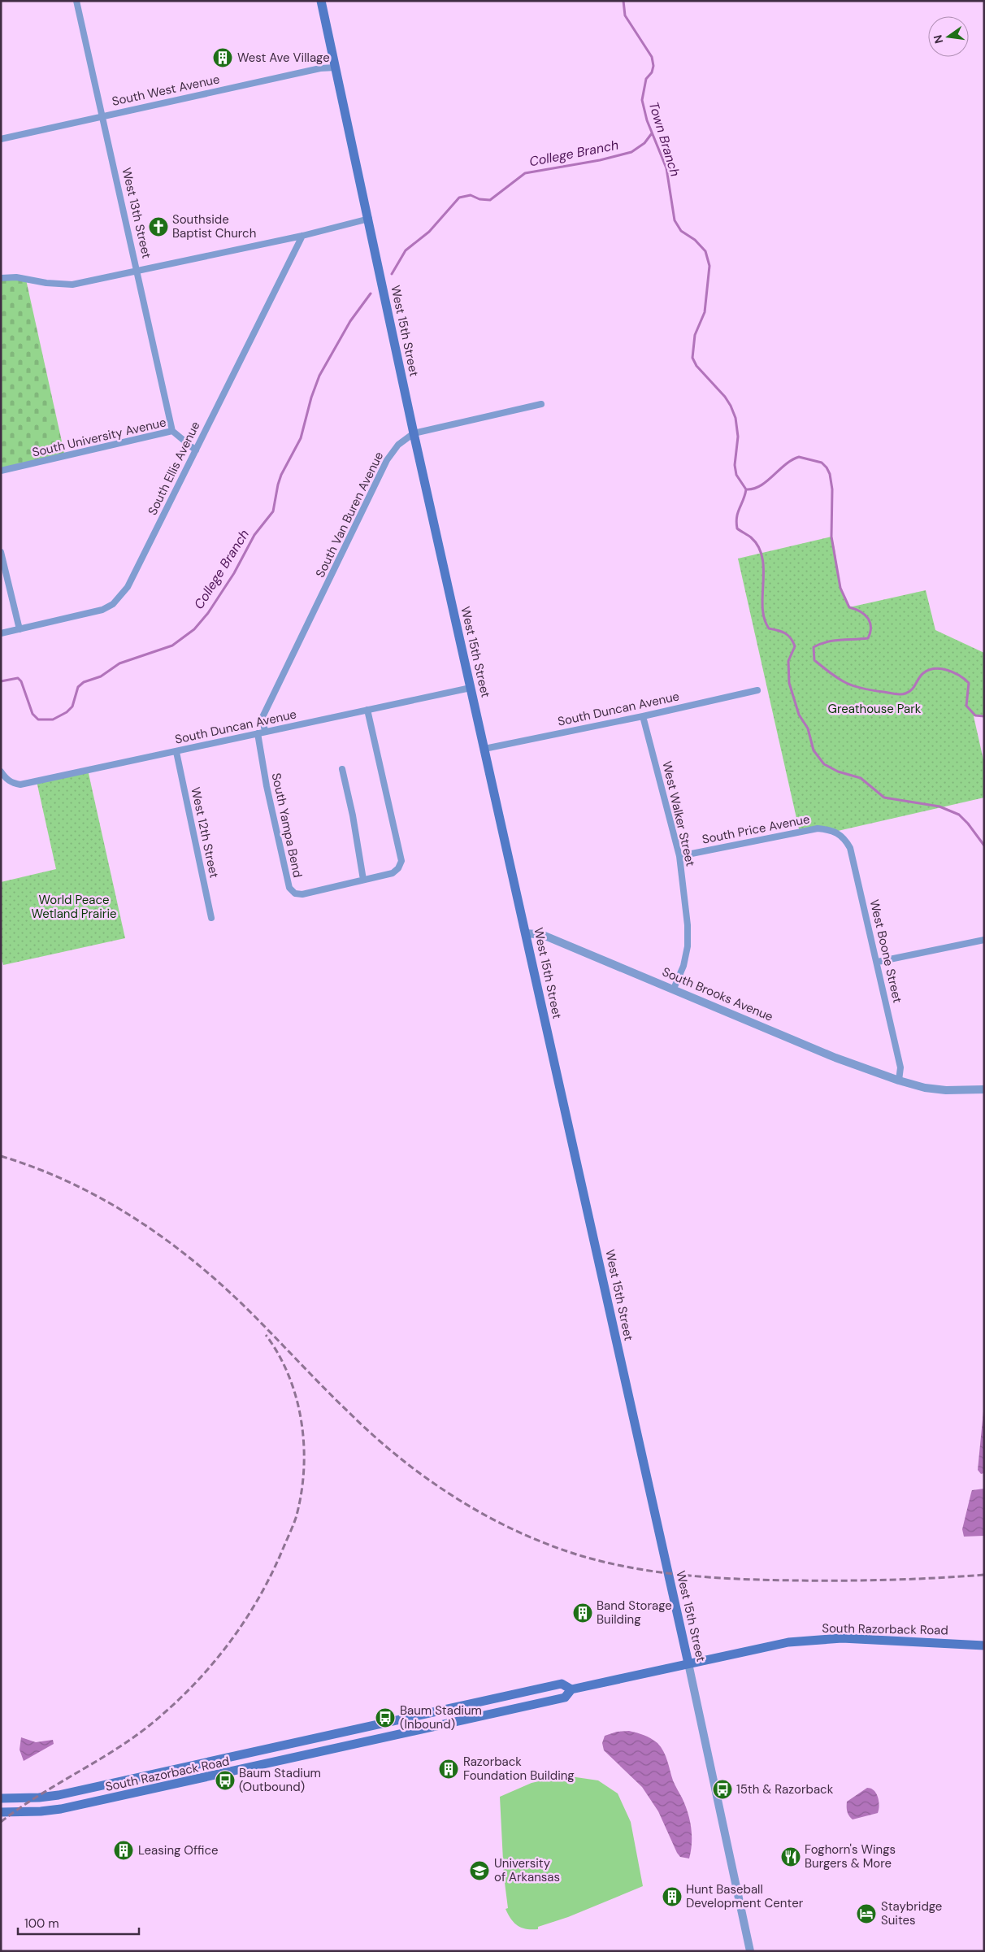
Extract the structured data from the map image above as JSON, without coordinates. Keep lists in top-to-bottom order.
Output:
{
  "streets": {
    "main road": ["West 15th Street", "South Razorback Road"],
    "street": [
      "South West Avenue",
      "West 13th Street",
      "South University Avenue",
      "South Ellis Avenue",
      "South Van Buren Avenue",
      "South Duncan Avenue",
      "West Walker Street",
      "South Yampa Bend",
      "South Price Avenue",
      "West 12th Street",
      "West Boone Street",
      "South Brooks Avenue"
    ]
  },
  "crossings": [
    ["South West Avenue", "West 13th Street"],
    ["South West Avenue", "West 15th Street"],
    ["West 13th Street", "South University Avenue"],
    ["West 15th Street", "South Van Buren Avenue"],
    ["West 15th Street", "South Duncan Avenue"],
    ["West 15th Street", "South Brooks Avenue"],
    ["West 15th Street", "South Razorback Road"],
    ["South University Avenue", "South Ellis Avenue"],
    ["South Van Buren Avenue", "South Duncan Avenue"],
    ["South Duncan Avenue", "West Walker Street"],
    ["South Duncan Avenue", "South Yampa Bend"],
    ["South Duncan Avenue", "West 12th Street"],
    ["West Walker Street", "South Price Avenue"],
    ["West Walker Street", "South Brooks Avenue"],
    ["South Price Avenue", "West Boone Street"],
    ["West Boone Street", "South Brooks Avenue"]
  ],
  "water": ["Town Branch", "College Branch"],
  "parks": ["Greathouse Park", "World Peace Wetland Prairie"],
  "places": {
    "building": [
      "West Ave Village",
      "Band Storage Building",
      "Razorback Foundation Building",
      "Leasing Office",
      "Hunt Baseball Development Center"
    ],
    "church": ["Southside Baptist Church"],
    "bus stop": ["Baum Stadium (Inbound)", "Baum Stadium (Outbound)", "15th & Razorback"],
    "restaurant": ["Foghorn's Wings Burgers & More"],
    "school or university": ["University of Arkansas"],
    "hotel": ["Staybridge Suites"]
  },
  "scale_bar": "100 m",
  "north": "left"
}
